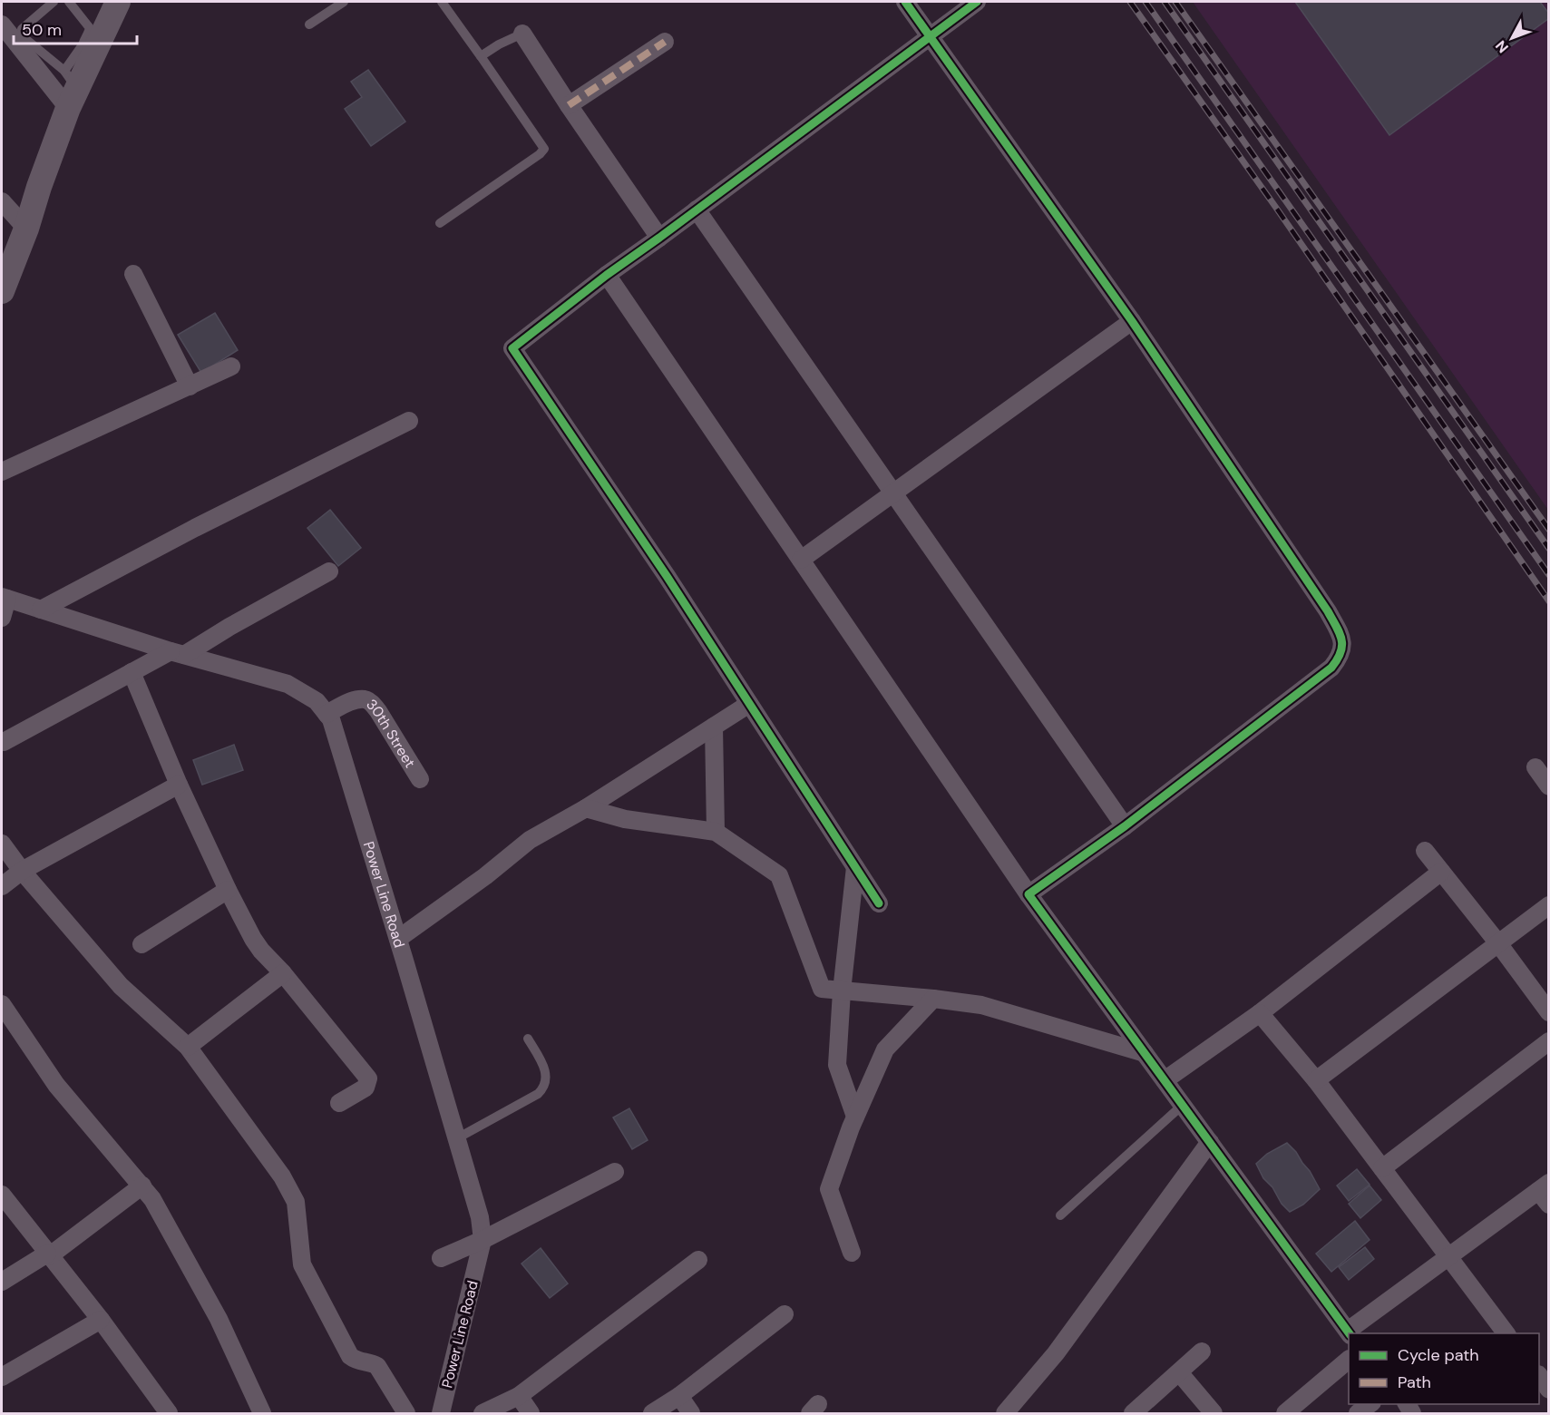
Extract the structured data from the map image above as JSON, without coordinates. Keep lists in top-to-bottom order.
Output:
{
  "streets": {
    "street": ["30th Street", "Power Line Road"]
  },
  "crossings": [
    ["30th Street", "Power Line Road"]
  ],
  "legend": ["Cycle path", "Path"],
  "scale_bar": "50 m",
  "north": "bottom left"
}
